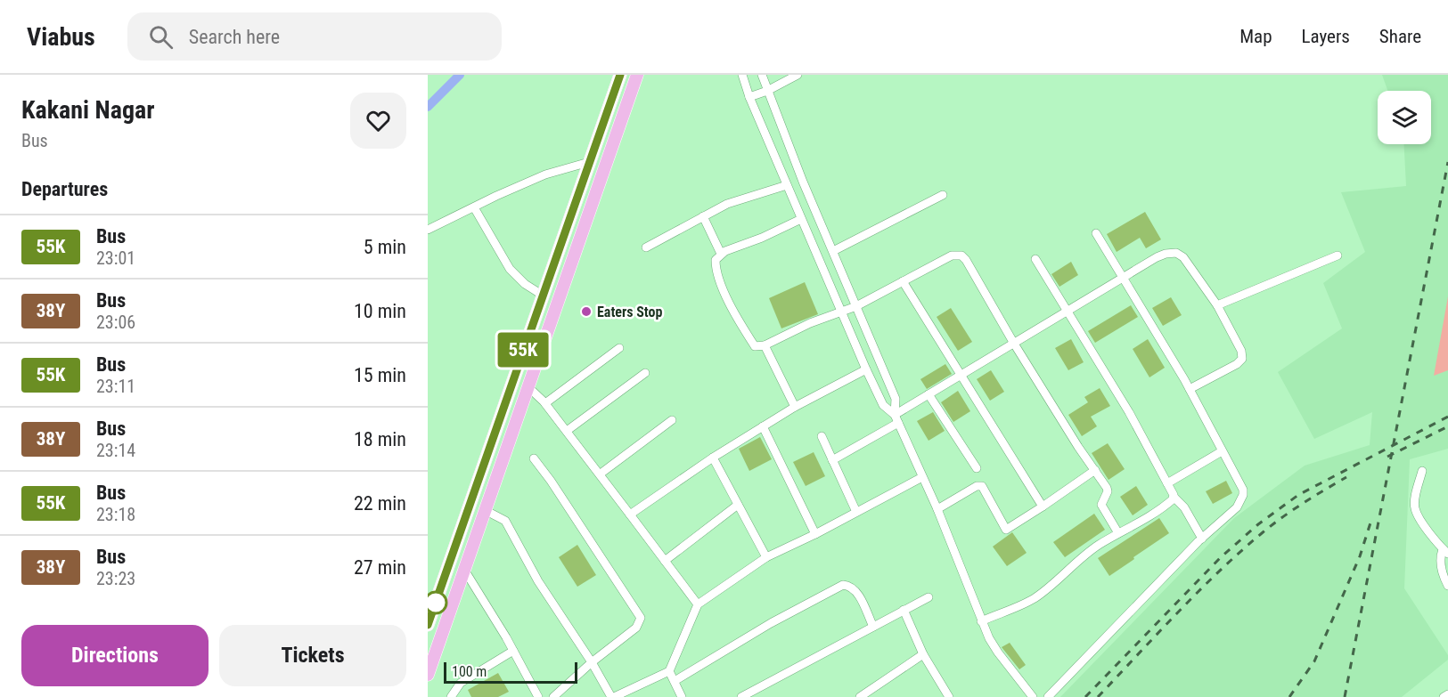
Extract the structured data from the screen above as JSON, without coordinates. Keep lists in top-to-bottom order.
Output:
{
  "places": ["Eaters Stop"],
  "lines": ["bus line 55K"],
  "scale_bar": "100 m",
  "page": {
    "header": "Viabus",
    "search": "Search here",
    "nav": ["Map", "Layers", "Share"],
    "heading": [
      ["Kakani Nagar", "Bus"],
      "Departures"
    ],
    "on_map": "55K",
    "list": [
      {
        "mark": "55K",
        "name": "Bus",
        "note": "23:01",
        "value": "5 min"
      },
      {
        "mark": "38Y",
        "name": "Bus",
        "note": "23:06",
        "value": "10 min"
      },
      {
        "mark": "55K",
        "name": "Bus",
        "note": "23:11",
        "value": "15 min"
      },
      {
        "mark": "38Y",
        "name": "Bus",
        "note": "23:14",
        "value": "18 min"
      },
      {
        "mark": "55K",
        "name": "Bus",
        "note": "23:18",
        "value": "22 min"
      },
      {
        "mark": "38Y",
        "name": "Bus",
        "note": "23:23",
        "value": "27 min"
      }
    ],
    "buttons": ["Directions", "Tickets"],
    "scale": "100 m"
  }
}
